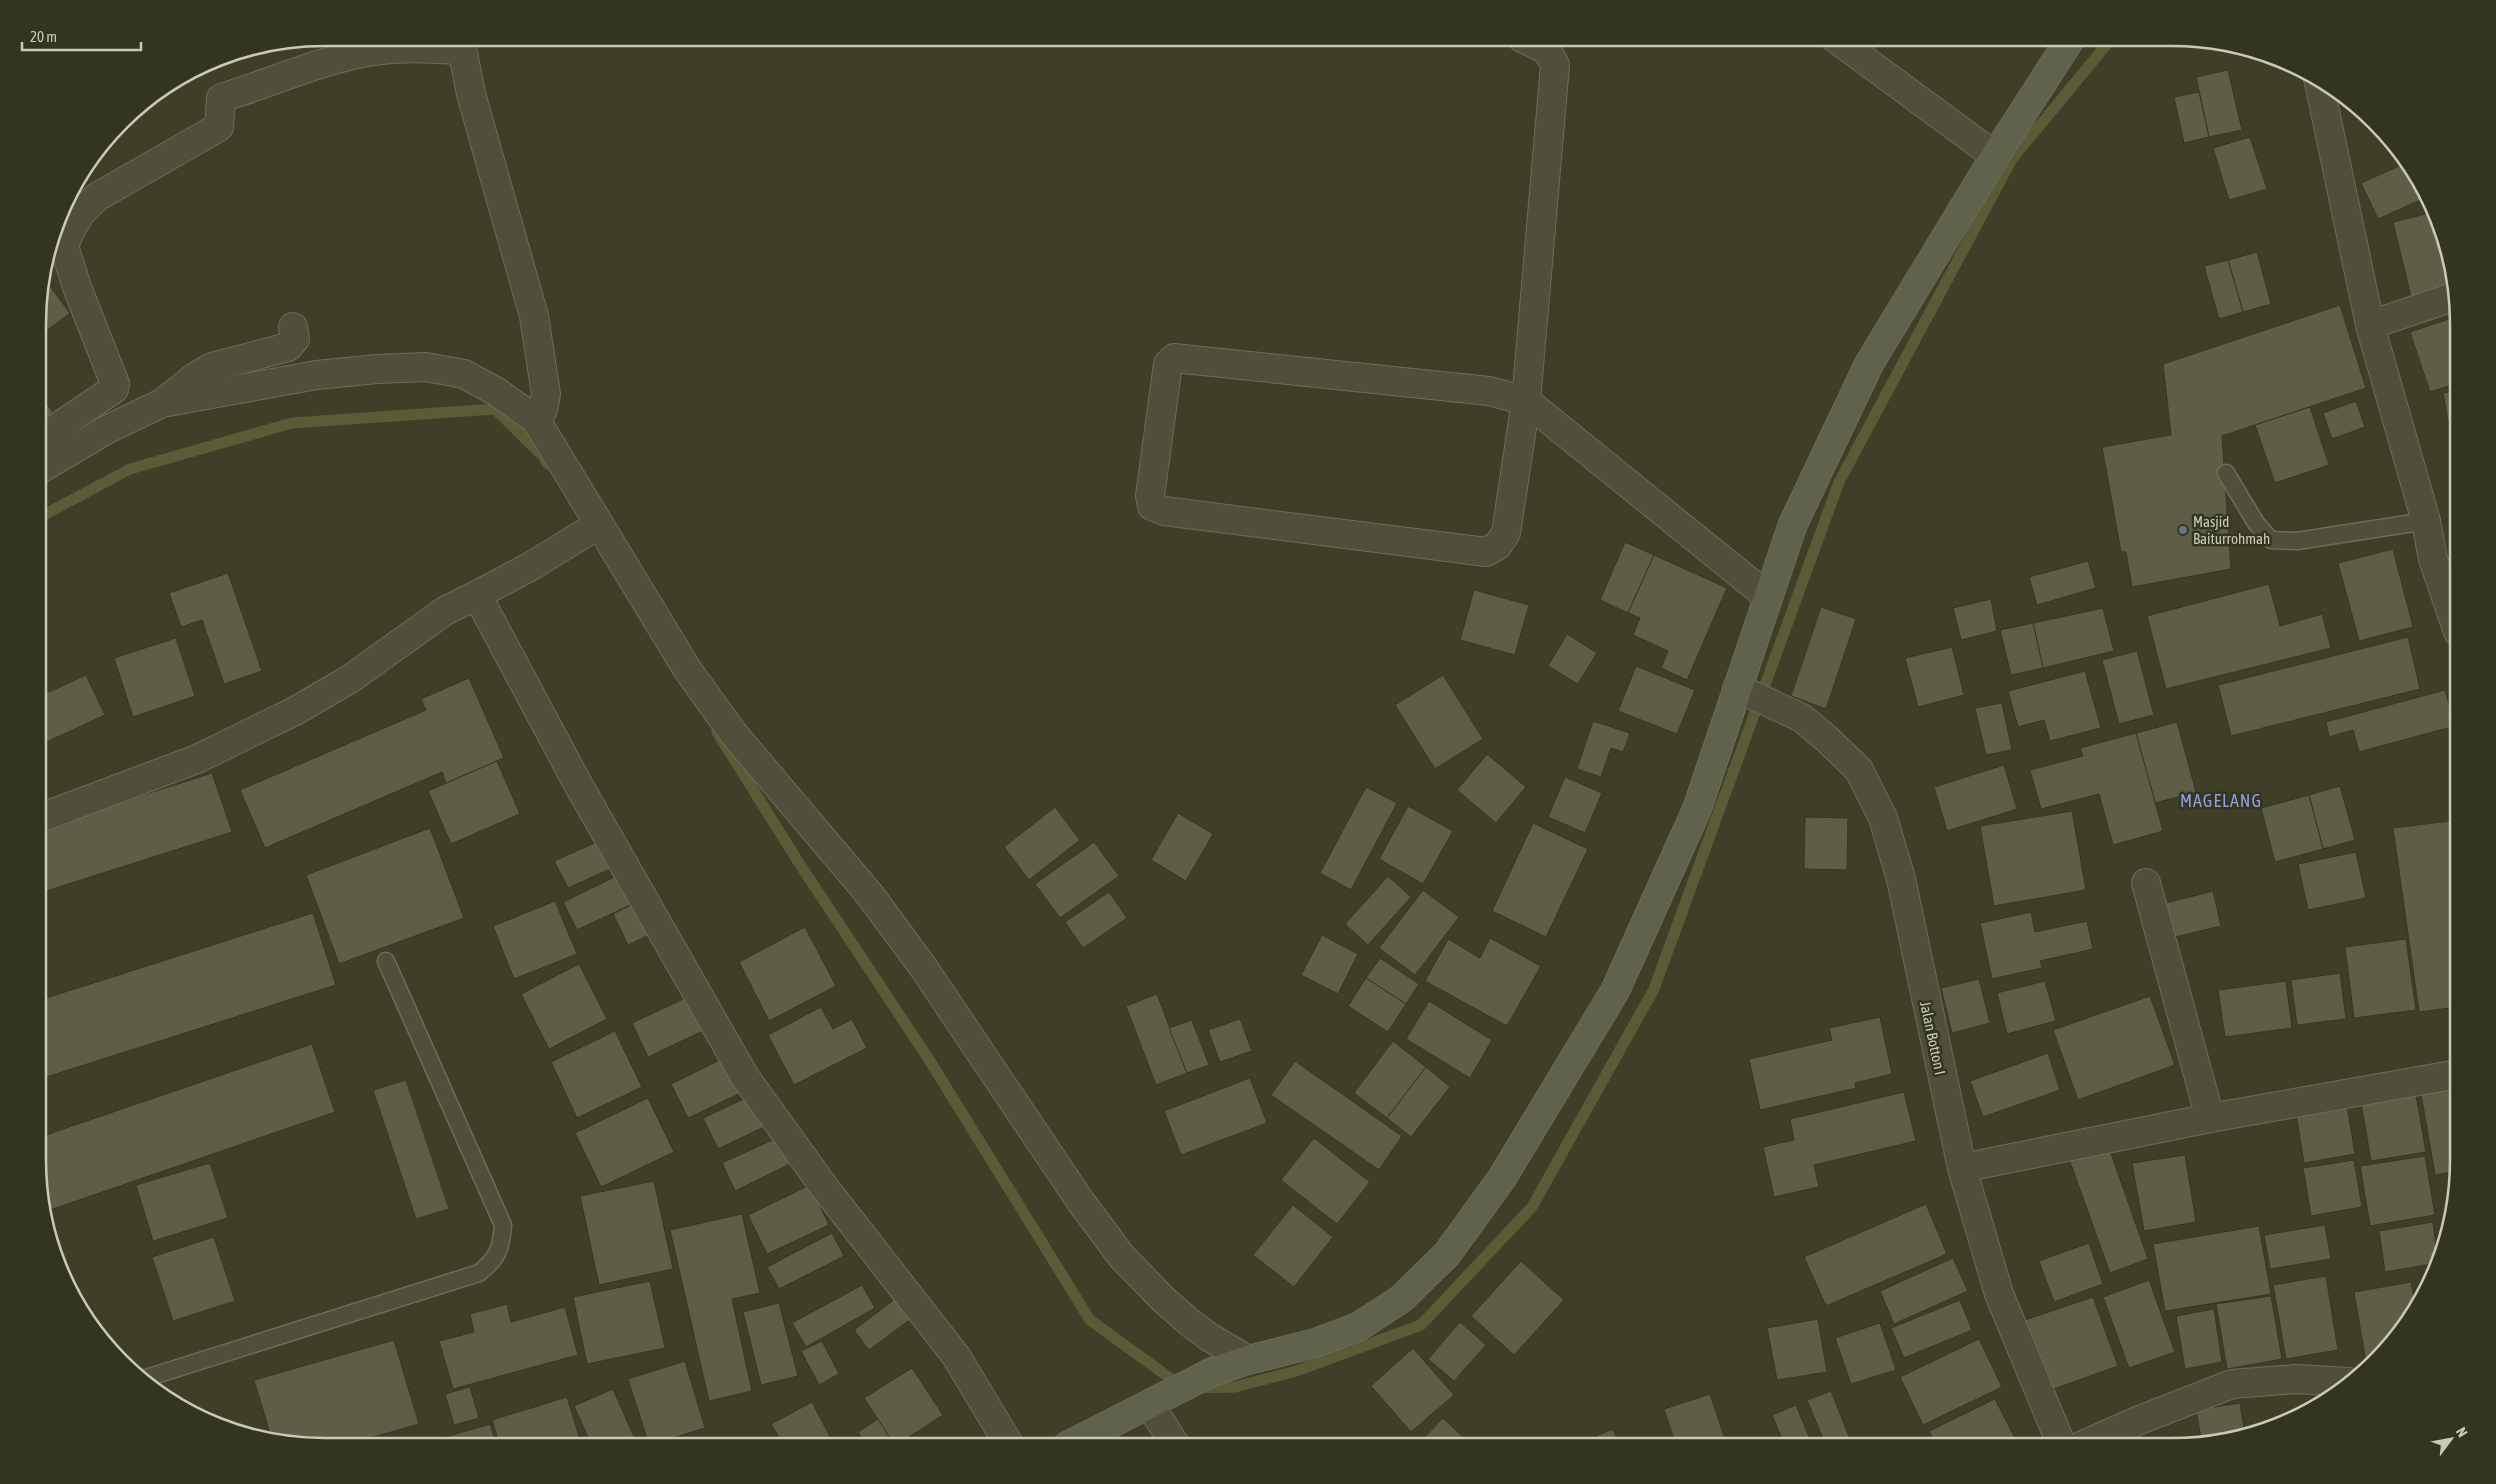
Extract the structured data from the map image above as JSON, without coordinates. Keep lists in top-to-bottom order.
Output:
{
  "streets": {
    "street": ["Jalan Botton I"]
  },
  "districts": ["MAGELANG"],
  "places": ["Masjid Baiturrohmah"],
  "scale_bar": "20 m",
  "north": "top right"
}
